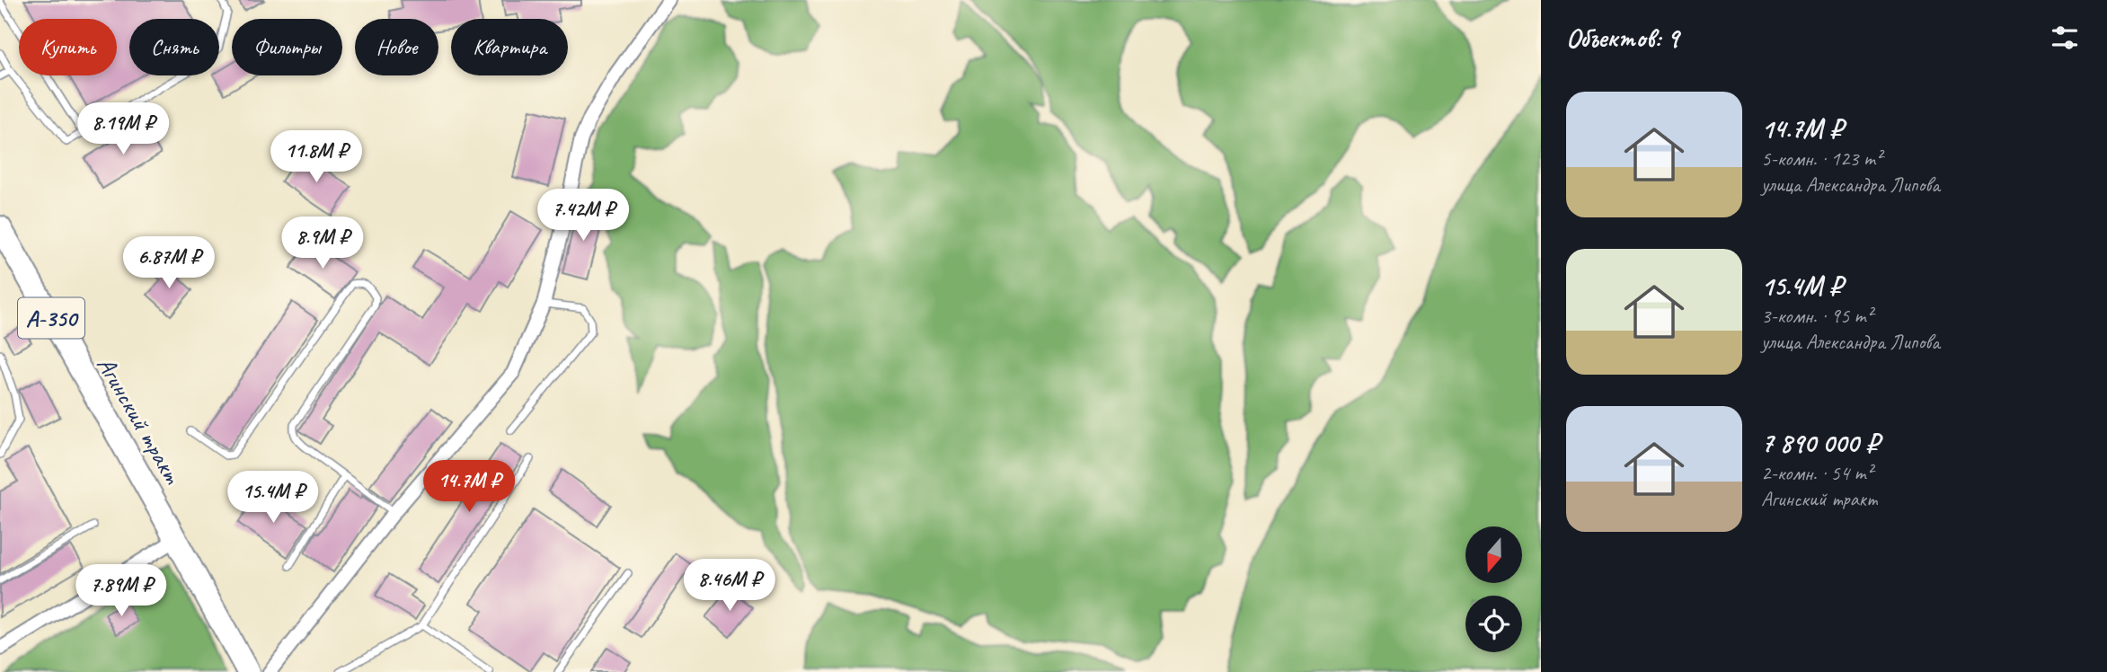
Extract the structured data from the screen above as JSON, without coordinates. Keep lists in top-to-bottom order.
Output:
{
  "streets": {
    "highway": ["А-350", "Агинский тракт"]
  },
  "north": "bottom",
  "page": {
    "heading": "Объектов: 9",
    "chip": [
      "Купить",
      "Снять",
      "Фильтры",
      "Новое",
      "Квартира"
    ],
    "list": [
      {
        "name": "14.7M ₽",
        "note": "5-комн. · 123 m² · улица Александра Липова"
      },
      {
        "name": "15.4M ₽",
        "note": "3-комн. · 95 m² · улица Александра Липова"
      },
      {
        "name": "7 890 000 ₽",
        "note": "2-комн. · 54 m² · Агинский тракт"
      }
    ],
    "price": [
      "8.19M ₽",
      "11.8M ₽",
      "7.42M ₽",
      "8.9M ₽",
      "6.87M ₽",
      "14.7M ₽",
      "15.4M ₽",
      "8.46M ₽",
      "7.89M ₽"
    ]
  }
}
